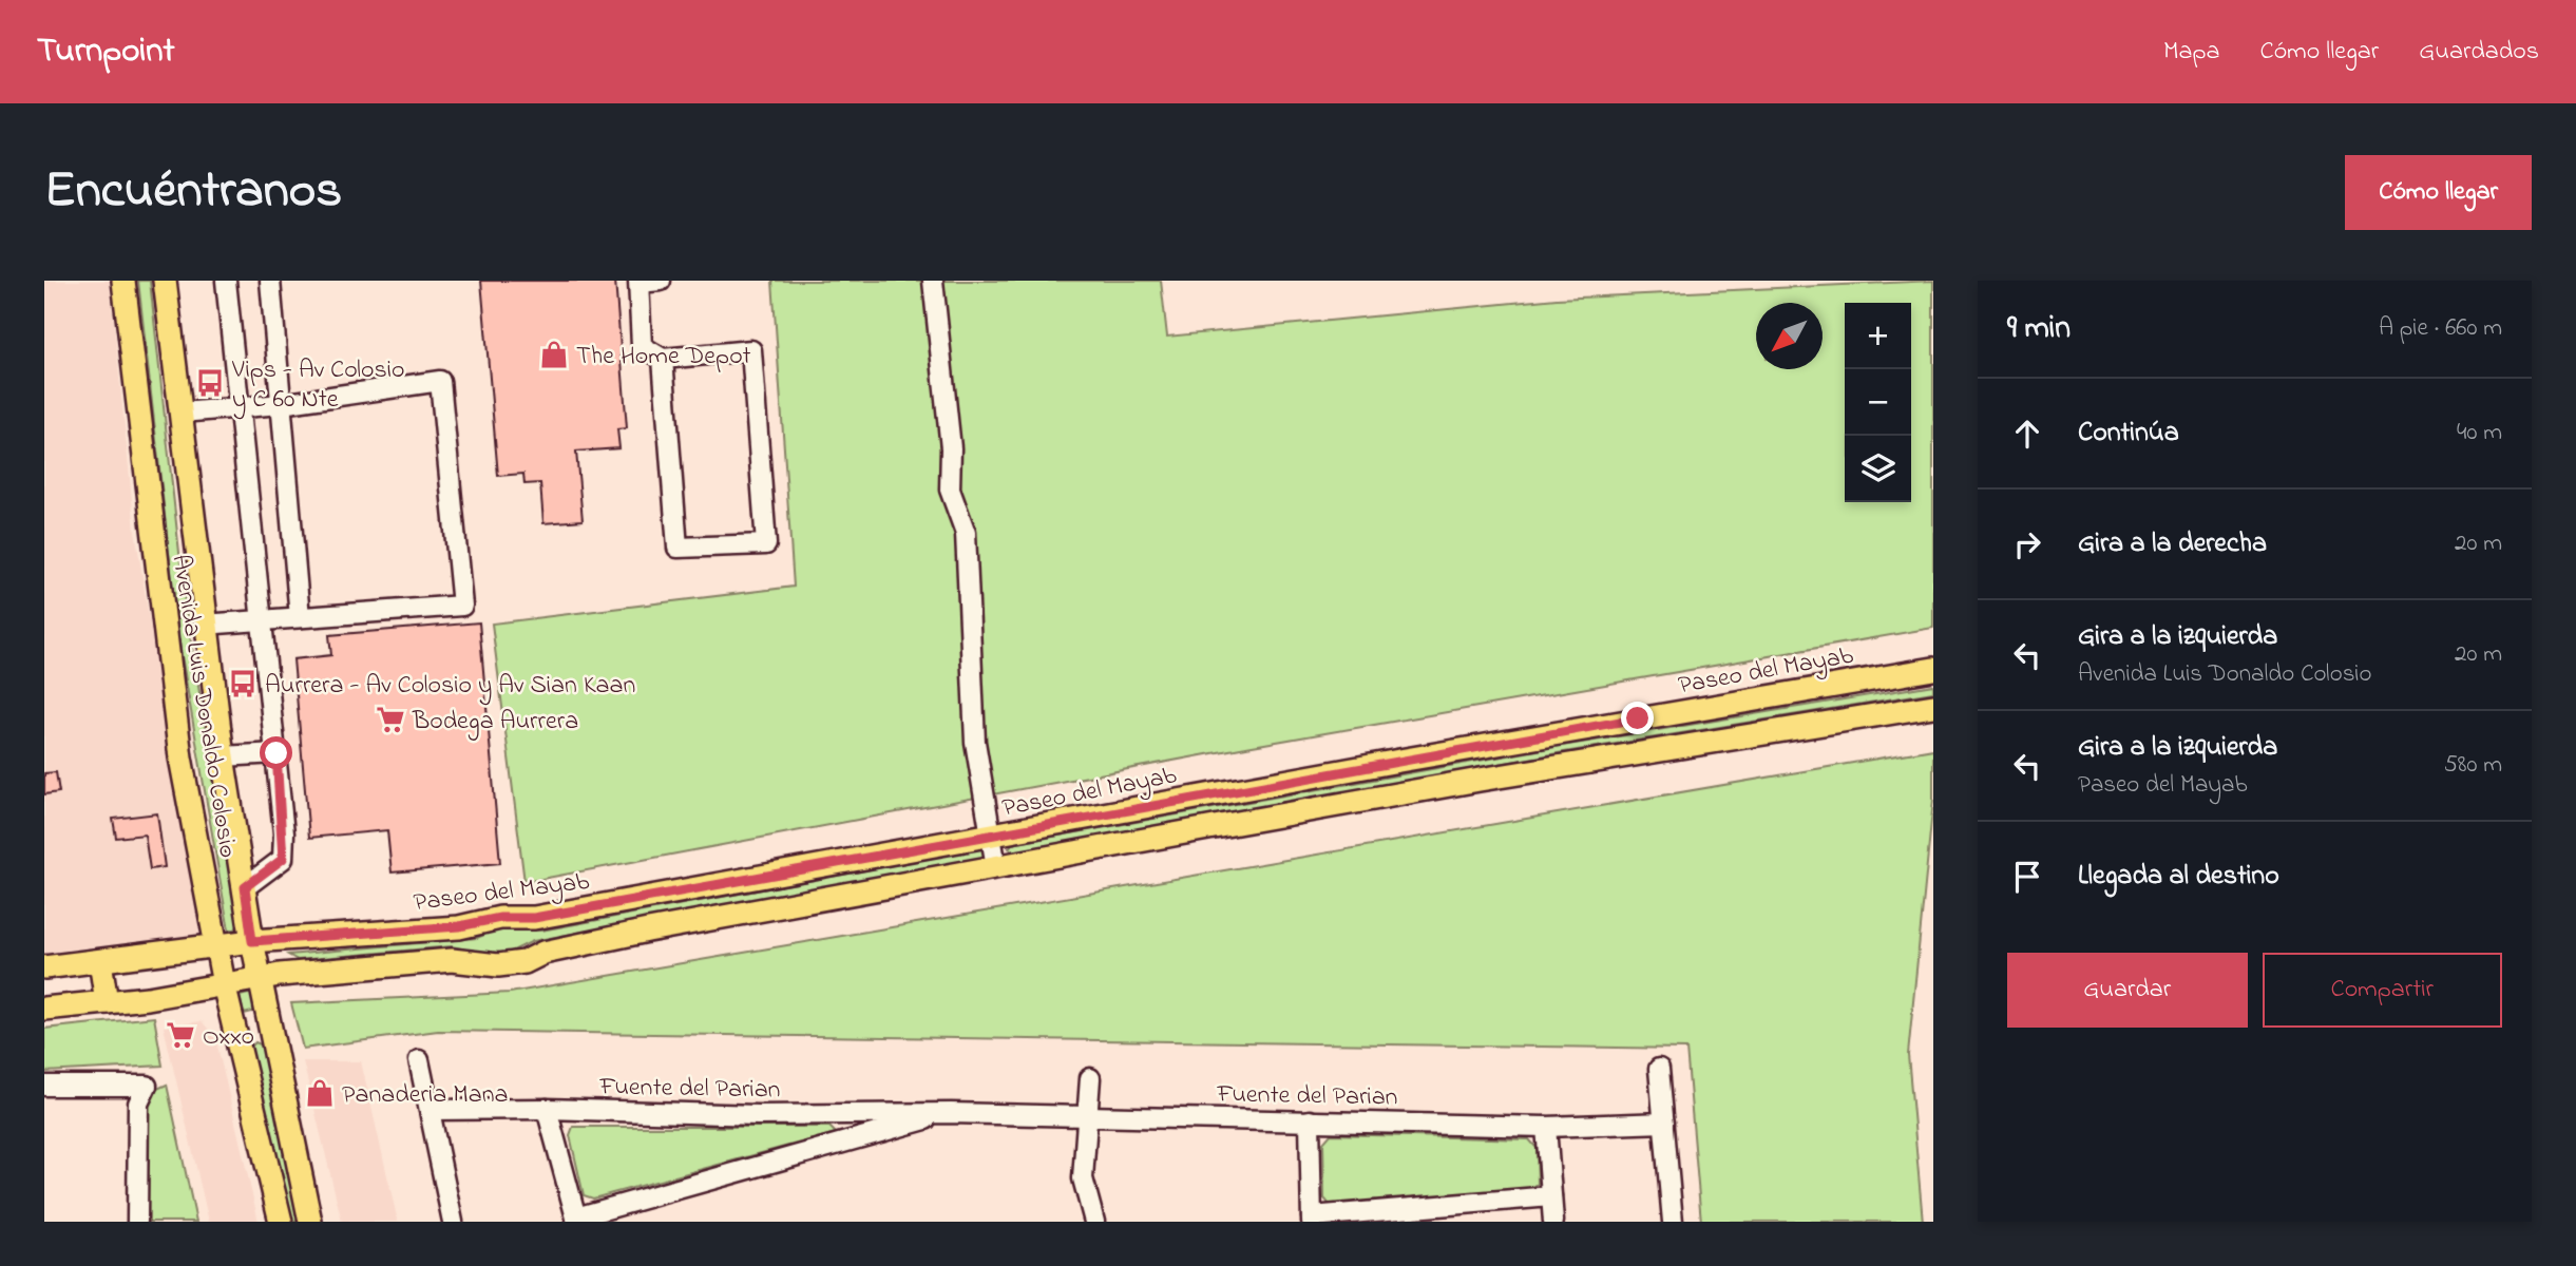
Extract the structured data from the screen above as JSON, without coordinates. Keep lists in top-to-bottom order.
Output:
{
  "streets": {
    "main road": ["Paseo del Mayab", "Avenida Luis Donaldo Colosio"],
    "street": ["Fuente del Parian"]
  },
  "crossings": [
    ["Paseo del Mayab", "Avenida Luis Donaldo Colosio"]
  ],
  "places": {
    "shop": ["The Home Depot", "Panaderia Mana"],
    "bus stop": ["Vips - Av Colosio y C 60 Nte", "Aurrera - Av Colosio y Av Sian Kaan"],
    "supermarket": ["Bodega Aurrera", "Oxxo"]
  },
  "north": "bottom left",
  "page": {
    "header": "Turnpoint",
    "nav": ["Mapa", "Cómo llegar", "Guardados"],
    "title": "Encuéntranos",
    "buttons": [
      "Cómo llegar",
      ["Guardar", "Compartir"]
    ],
    "heading": ["9 min", "A pie · 660 m"],
    "map_buttons": ["+", "−"],
    "list": [
      ["Continúa", "40 m"],
      ["Gira a la derecha", "20 m"],
      ["Gira a la izquierda", "Avenida Luis Donaldo Colosio", "20 m"],
      ["Gira a la izquierda", "Paseo del Mayab", "580 m"],
      "Llegada al destino"
    ]
  }
}
